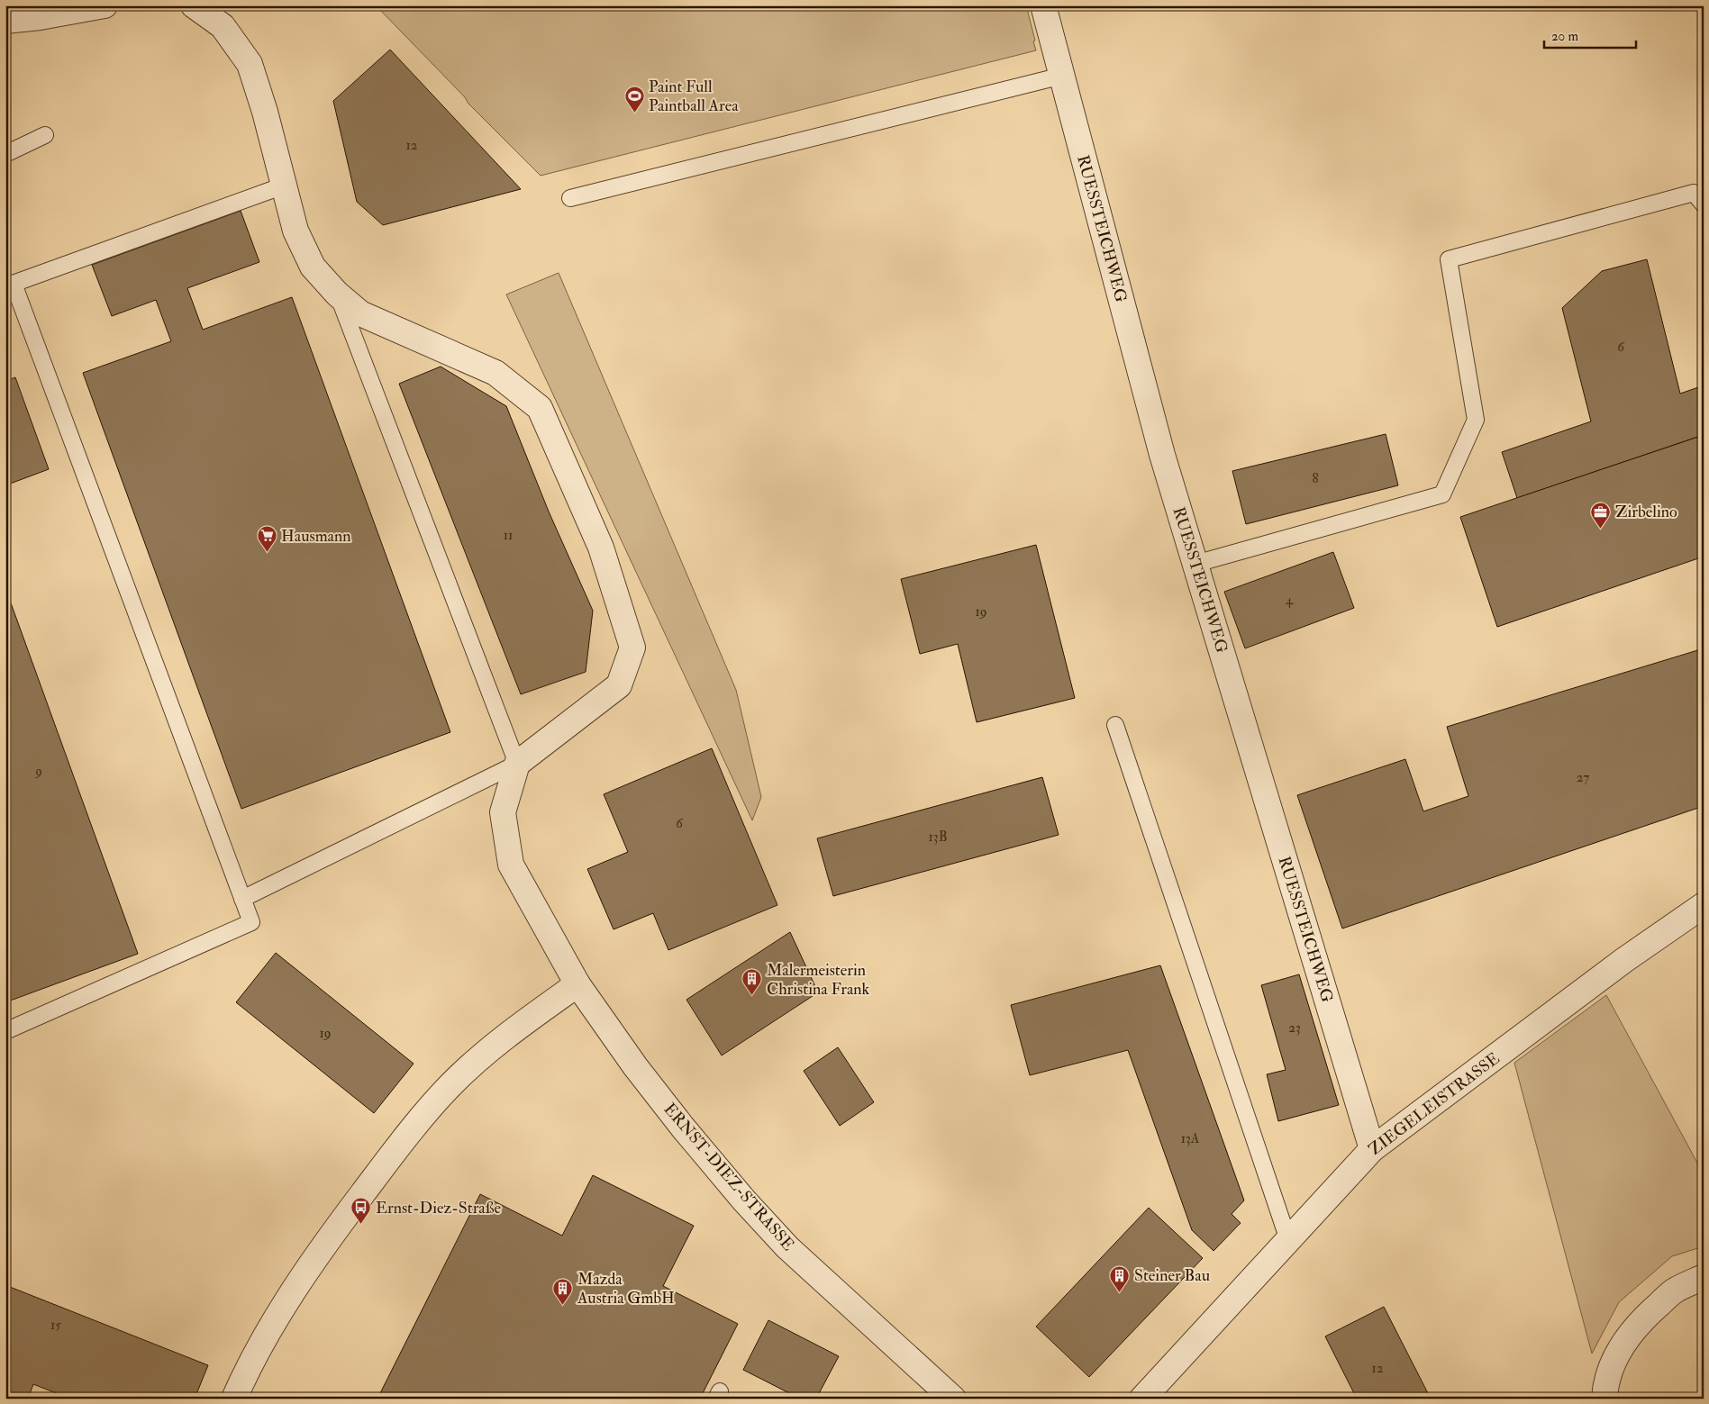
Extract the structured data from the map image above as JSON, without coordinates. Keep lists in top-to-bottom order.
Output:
{
  "streets": {
    "street": ["RUESSTEICHWEG", "ZIEGELEISTRASSE", "ERNST-DIEZ-STRASSE"]
  },
  "crossings": [
    ["RUESSTEICHWEG", "ZIEGELEISTRASSE"]
  ],
  "places": {
    "sports": ["Paint Full Paintball Area"],
    "office": ["Zirbelino"],
    "supermarket": ["Hausmann"],
    "building": ["Malermeisterin Christina Frank", "Steiner Bau", "Mazda Austria GmbH"],
    "bus stop": ["Ernst-Diez-Straße"]
  },
  "house_numbers": [
    "12",
    "6",
    "8",
    "11",
    "4",
    "19",
    "9",
    "27",
    "6",
    "13B",
    "23",
    "19",
    "13A",
    "15",
    "12"
  ],
  "scale_bar": "20 m"
}
